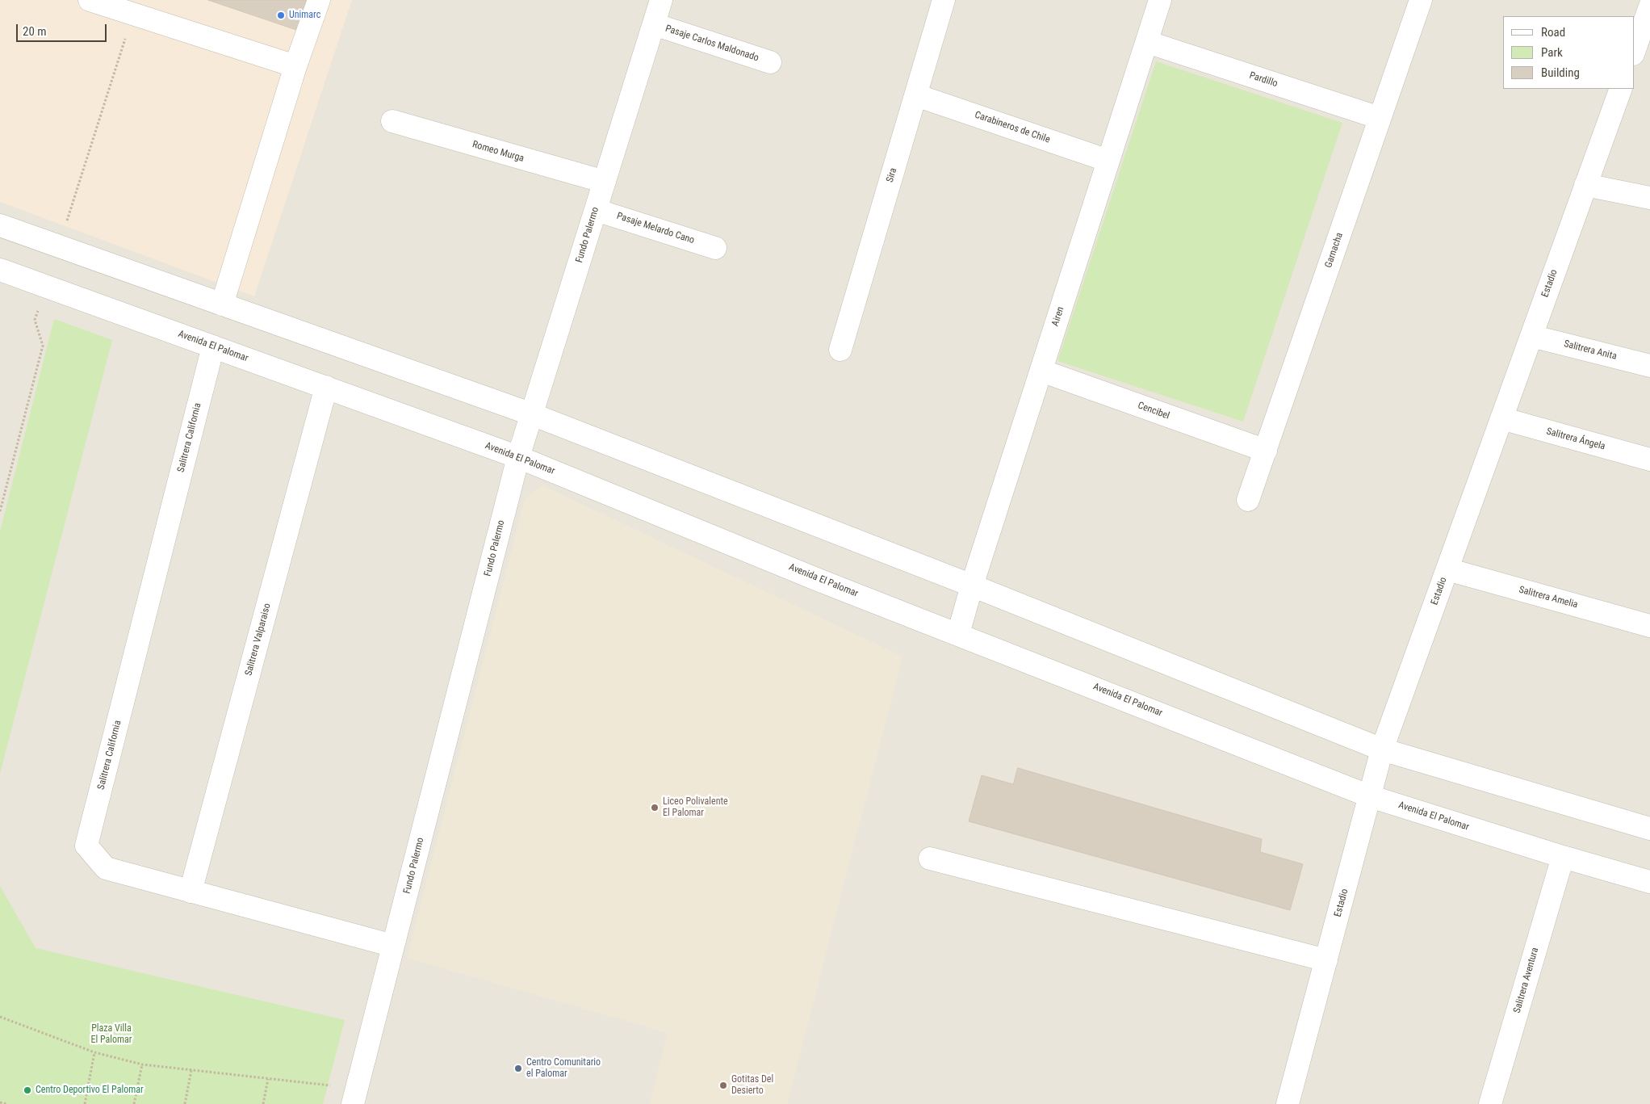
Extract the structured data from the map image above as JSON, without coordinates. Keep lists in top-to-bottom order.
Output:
{
  "streets": {
    "street": [
      "Pasaje Carlos Maldonado",
      "Pardillo",
      "Carabineros de Chile",
      "Romeo Murga",
      "Sira",
      "Pasaje Melardo Cano",
      "Fundo Palermo",
      "Garnacha",
      "Estadio",
      "Airen",
      "Avenida El Palomar",
      "Salitrera Anita",
      "Cencibel",
      "Salitrera California",
      "Salitrera Ángela",
      "Salitrera Amelia",
      "Salitrera Valparaiso",
      "Salitrera Aventura"
    ]
  },
  "crossings": [
    ["Pasaje Carlos Maldonado", "Fundo Palermo"],
    ["Pardillo", "Garnacha"],
    ["Pardillo", "Airen"],
    ["Carabineros de Chile", "Sira"],
    ["Carabineros de Chile", "Airen"],
    ["Romeo Murga", "Fundo Palermo"],
    ["Pasaje Melardo Cano", "Fundo Palermo"],
    ["Fundo Palermo", "Avenida El Palomar"],
    ["Fundo Palermo", "Salitrera California"],
    ["Garnacha", "Cencibel"],
    ["Estadio", "Avenida El Palomar"],
    ["Estadio", "Salitrera Anita"],
    ["Estadio", "Salitrera Ángela"],
    ["Estadio", "Salitrera Amelia"],
    ["Airen", "Avenida El Palomar"],
    ["Airen", "Cencibel"],
    ["Avenida El Palomar", "Salitrera California"],
    ["Avenida El Palomar", "Salitrera Valparaiso"],
    ["Avenida El Palomar", "Salitrera Aventura"],
    ["Salitrera California", "Salitrera Valparaiso"]
  ],
  "parks": ["Plaza Villa El Palomar"],
  "places": [
    "Unimarc",
    "Liceo Polivalente El Palomar",
    "Centro Comunitario el Palomar",
    "Gotitas Del Desierto",
    "Centro Deportivo El Palomar"
  ],
  "legend": ["Road", "Park", "Building"],
  "scale_bar": "20 m"
}
